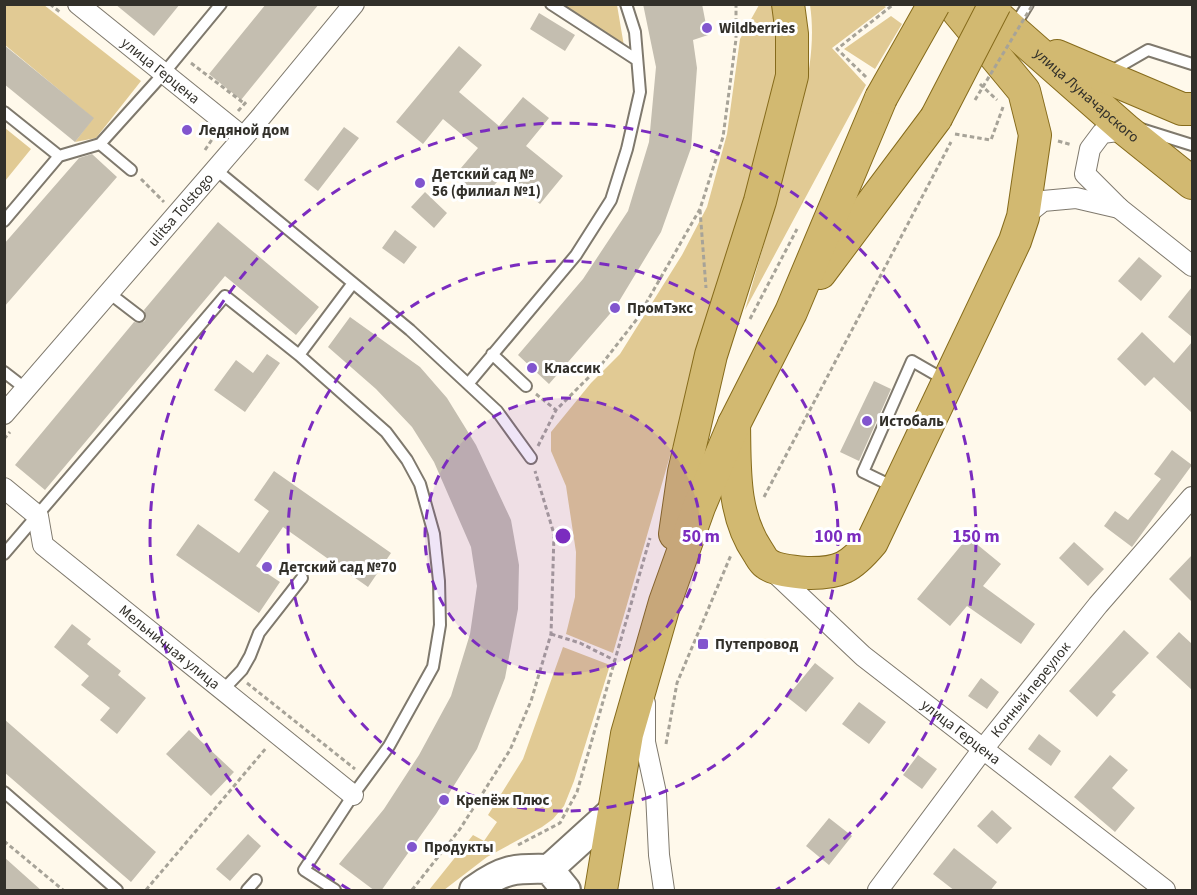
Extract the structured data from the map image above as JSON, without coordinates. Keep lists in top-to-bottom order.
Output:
{
  "streets": {
    "main road": ["улица Луначарского"],
    "street": [
      "улица Герцена",
      "ulitsa Tolstogo",
      "Мельничная улица",
      "Конный переулок"
    ]
  },
  "crossings": [
    ["улица Герцена", "ulitsa Tolstogo"],
    ["улица Герцена", "Конный переулок"]
  ],
  "places": {
    "other": [
      "Wildberries",
      "Ледяной дом",
      "Детский сад № 56 (филиал №1)",
      "ПромТэкс",
      "Классик",
      "Истобаль",
      "Детский сад №70",
      "Крепёж Плюс",
      "Продукты"
    ],
    "transit": ["Путепровод"]
  },
  "rings": ["50 m", "100 m", "150 m"]
}
